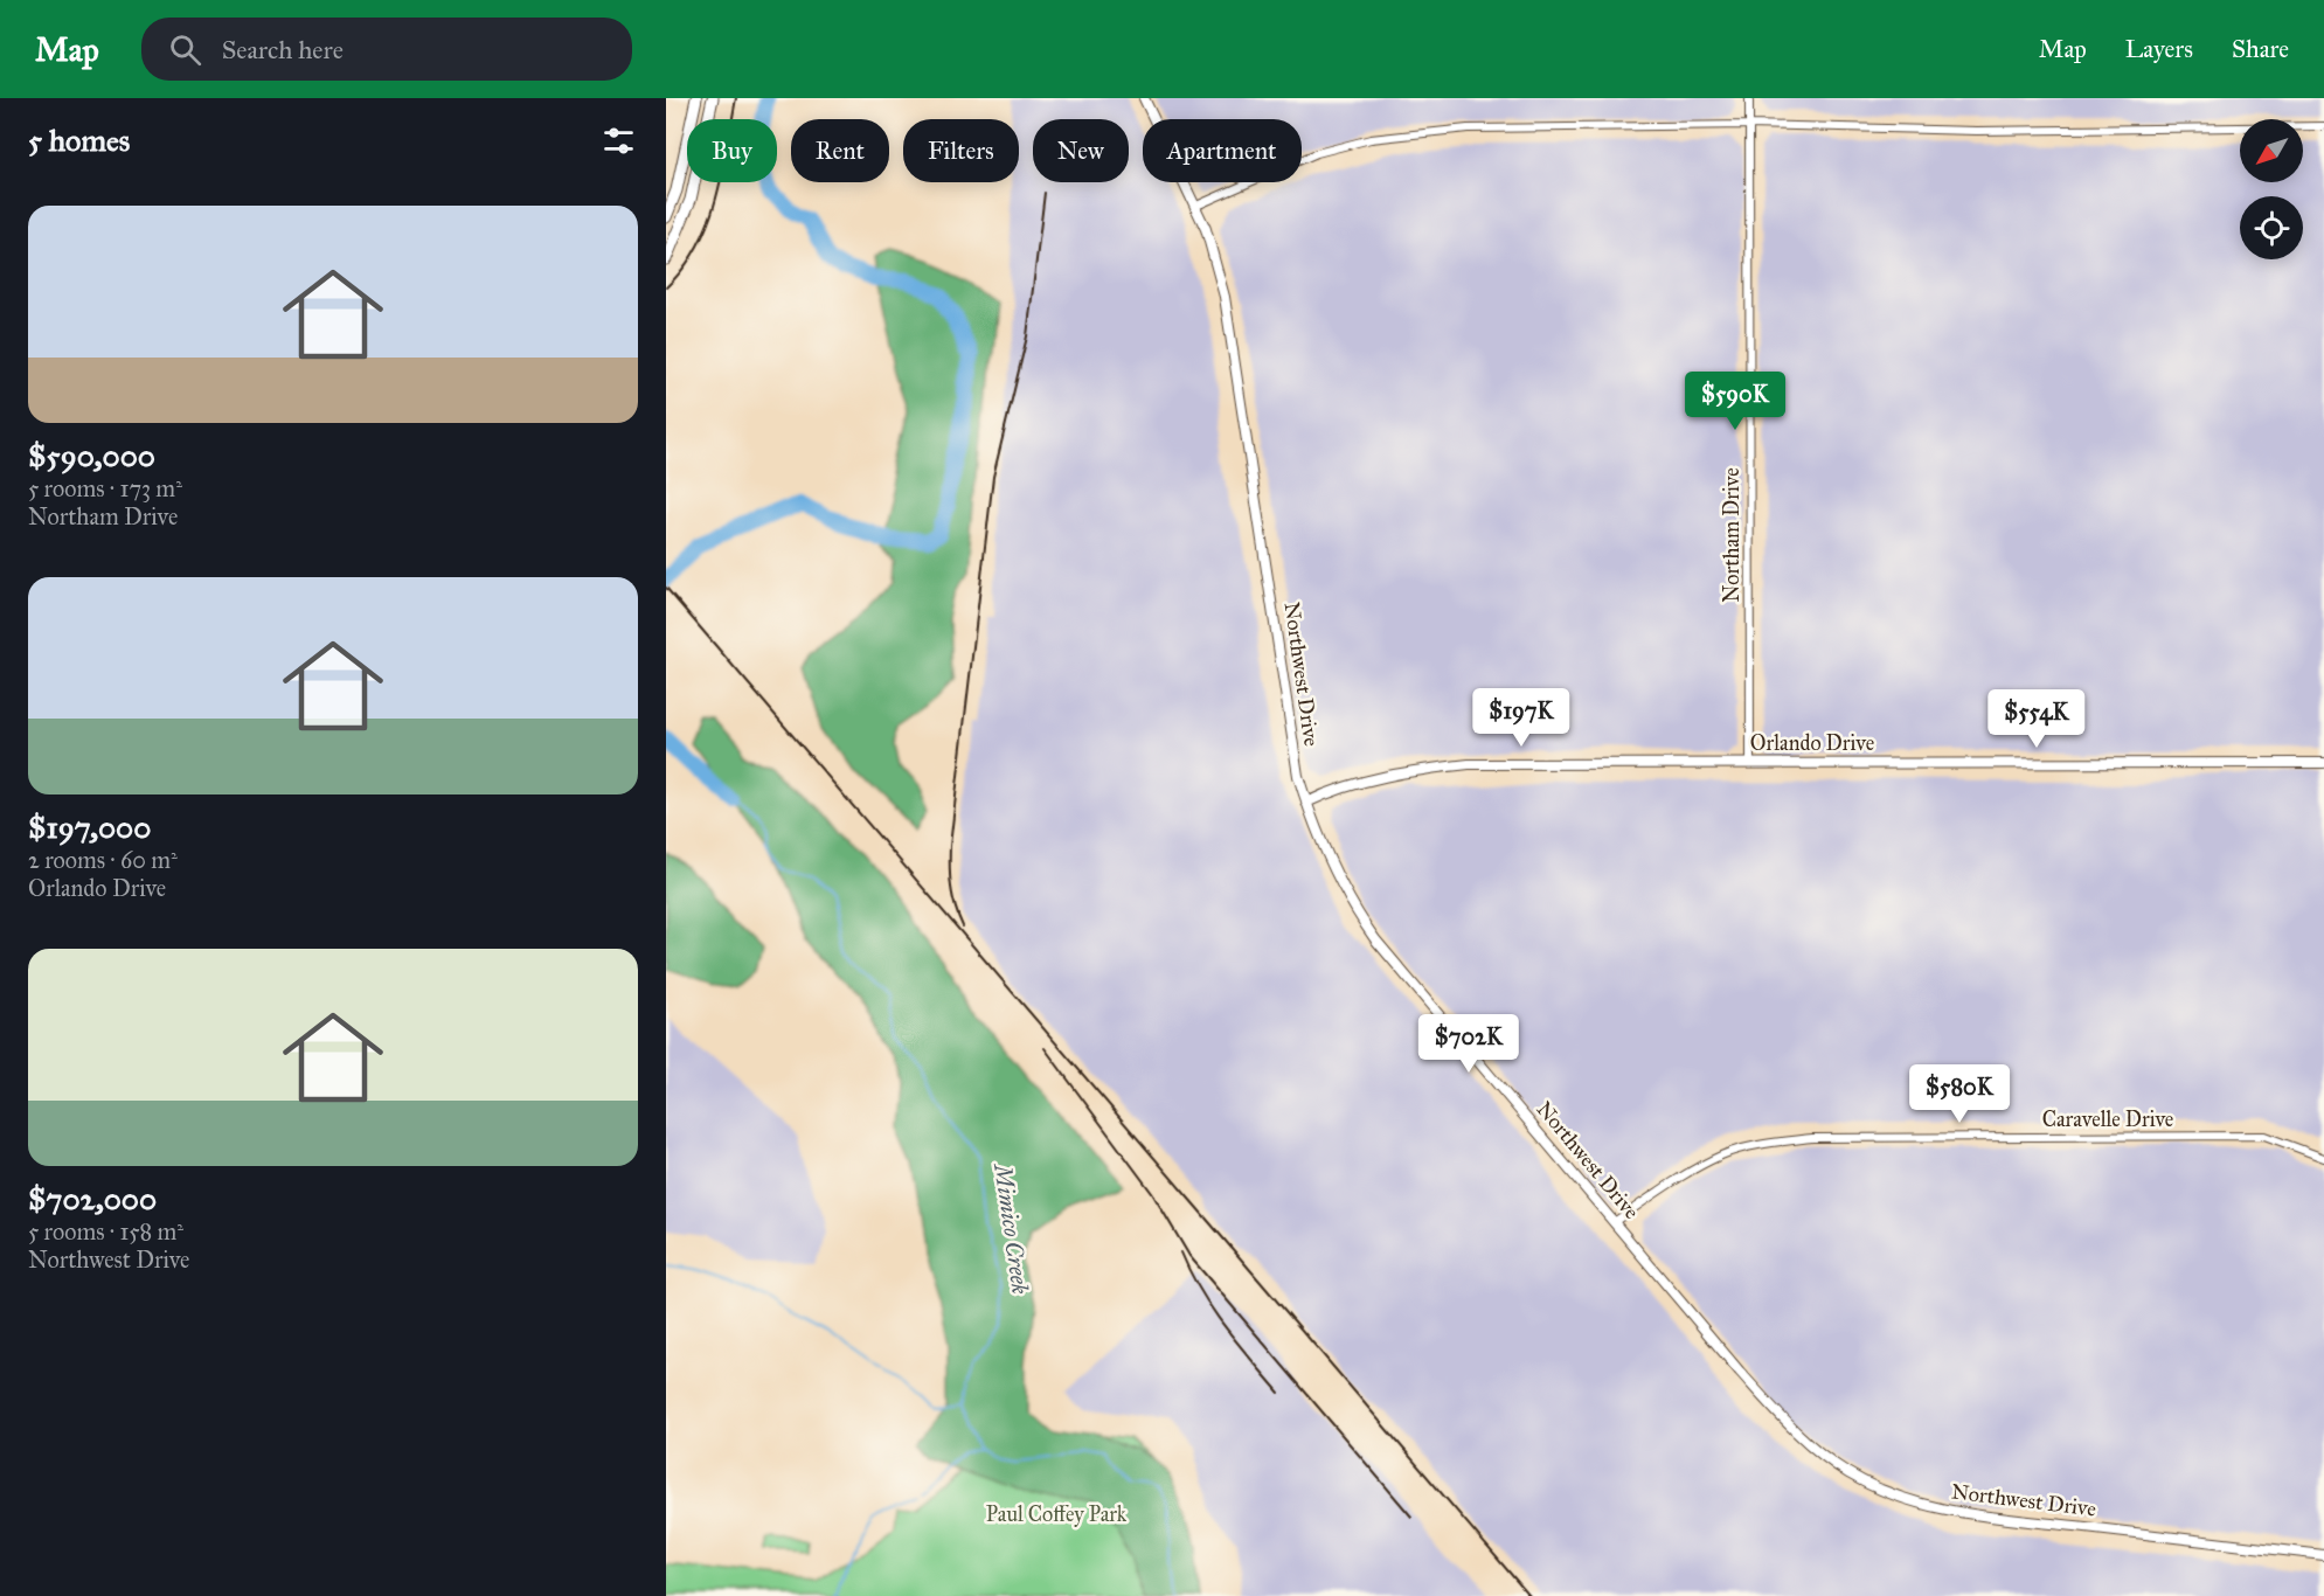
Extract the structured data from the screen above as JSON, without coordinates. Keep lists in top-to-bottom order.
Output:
{
  "streets": {
    "street": [
      "Northam Drive",
      "Northwest Drive",
      "Orlando Drive",
      "Caravelle Drive"
    ]
  },
  "crossings": [
    ["Northam Drive", "Orlando Drive"],
    ["Northwest Drive", "Orlando Drive"],
    ["Northwest Drive", "Caravelle Drive"]
  ],
  "water": ["Mimico Creek"],
  "parks": ["Paul Coffey Park"],
  "north": "bottom left",
  "page": {
    "header": "Map",
    "search": "Search here",
    "nav": ["Map", "Layers", "Share"],
    "heading": "5 homes",
    "chip": [
      "Buy",
      "Rent",
      "Filters",
      "New",
      "Apartment"
    ],
    "list": [
      {
        "name": "$590,000",
        "note": "5 rooms · 173 m² · Northam Drive"
      },
      {
        "name": "$197,000",
        "note": "2 rooms · 60 m² · Orlando Drive"
      },
      {
        "name": "$702,000",
        "note": "5 rooms · 158 m² · Northwest Drive"
      }
    ],
    "price": [
      "$590K",
      "$197K",
      "$554K",
      "$702K",
      "$580K"
    ]
  }
}
